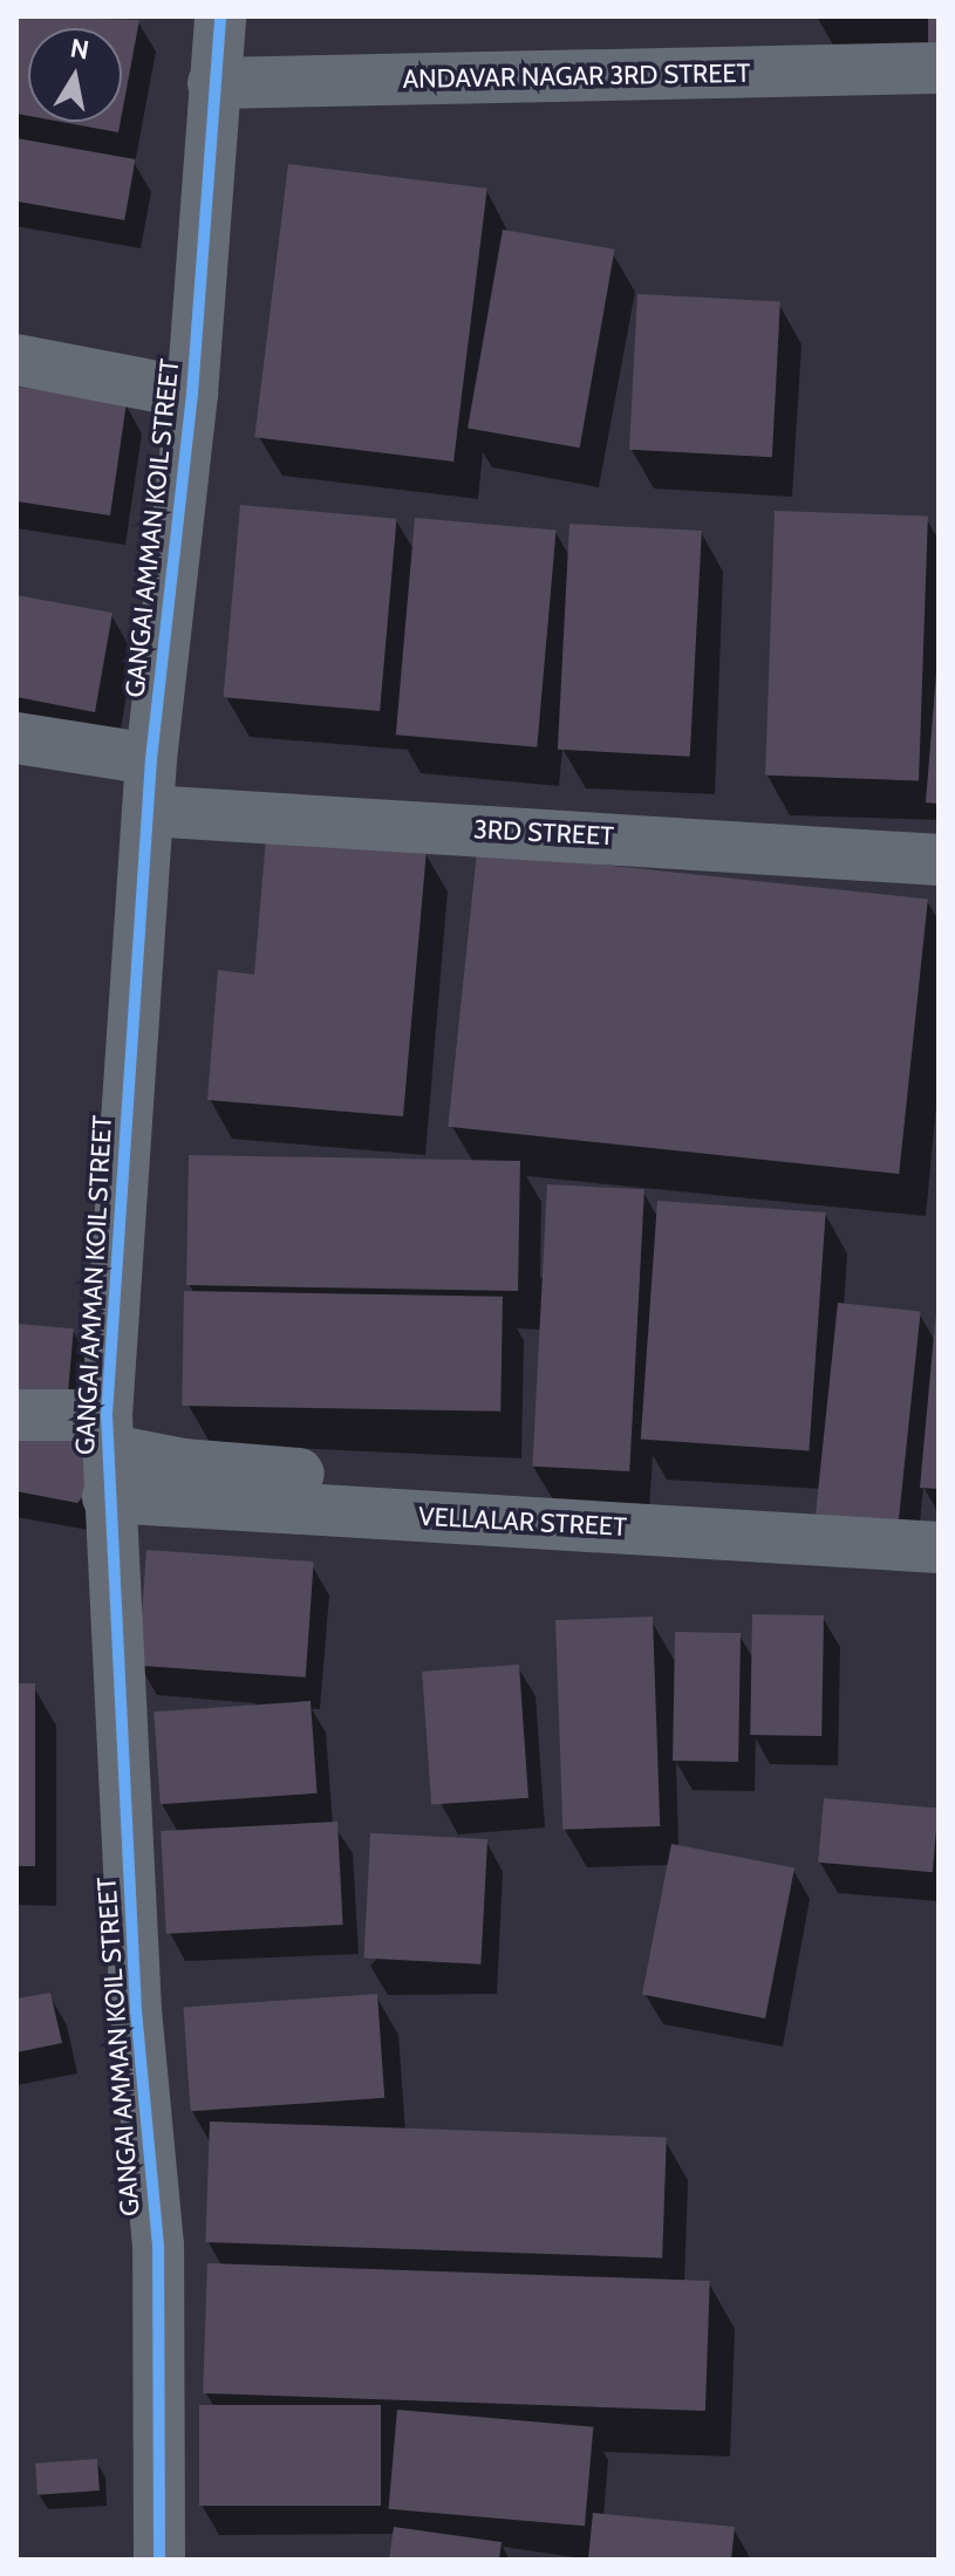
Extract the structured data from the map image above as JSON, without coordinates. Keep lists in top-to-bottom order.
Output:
{
  "streets": {
    "street": [
      "ANDAVAR NAGAR 3RD STREET",
      "GANGAI AMMAN KOIL STREET",
      "3RD STREET",
      "VELLALAR STREET"
    ]
  },
  "crossings": [
    ["ANDAVAR NAGAR 3RD STREET", "GANGAI AMMAN KOIL STREET"],
    ["GANGAI AMMAN KOIL STREET", "3RD STREET"],
    ["GANGAI AMMAN KOIL STREET", "VELLALAR STREET"]
  ],
  "north": "top"
}
